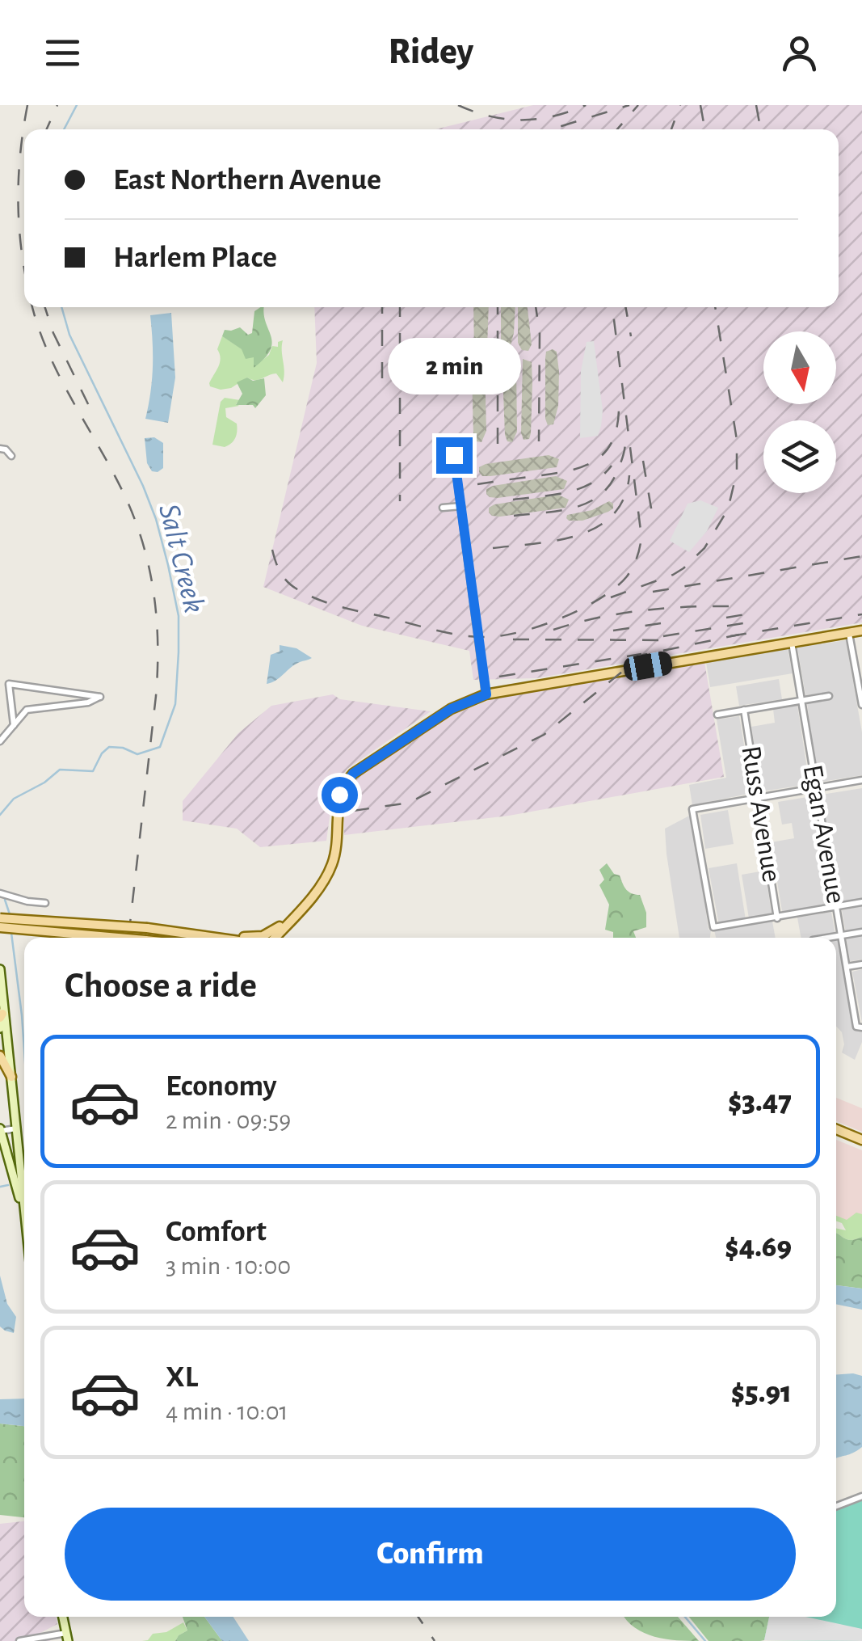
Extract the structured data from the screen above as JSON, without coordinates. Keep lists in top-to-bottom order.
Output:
{
  "streets": {
    "street": ["Russ Avenue", "Egan Avenue"]
  },
  "water": ["Salt Creek"],
  "north": "bottom",
  "page": {
    "header": "Ridey",
    "banner": ["East Northern Avenue", "Harlem Place"],
    "bubble": "2 min",
    "heading": "Choose a ride",
    "list": [
      {
        "name": "Economy",
        "note": "2 min · 09:59",
        "value": "$3.47"
      },
      {
        "name": "Comfort",
        "note": "3 min · 10:00",
        "value": "$4.69"
      },
      {
        "name": "XL",
        "note": "4 min · 10:01",
        "value": "$5.91"
      }
    ],
    "buttons": "Confirm"
  }
}
